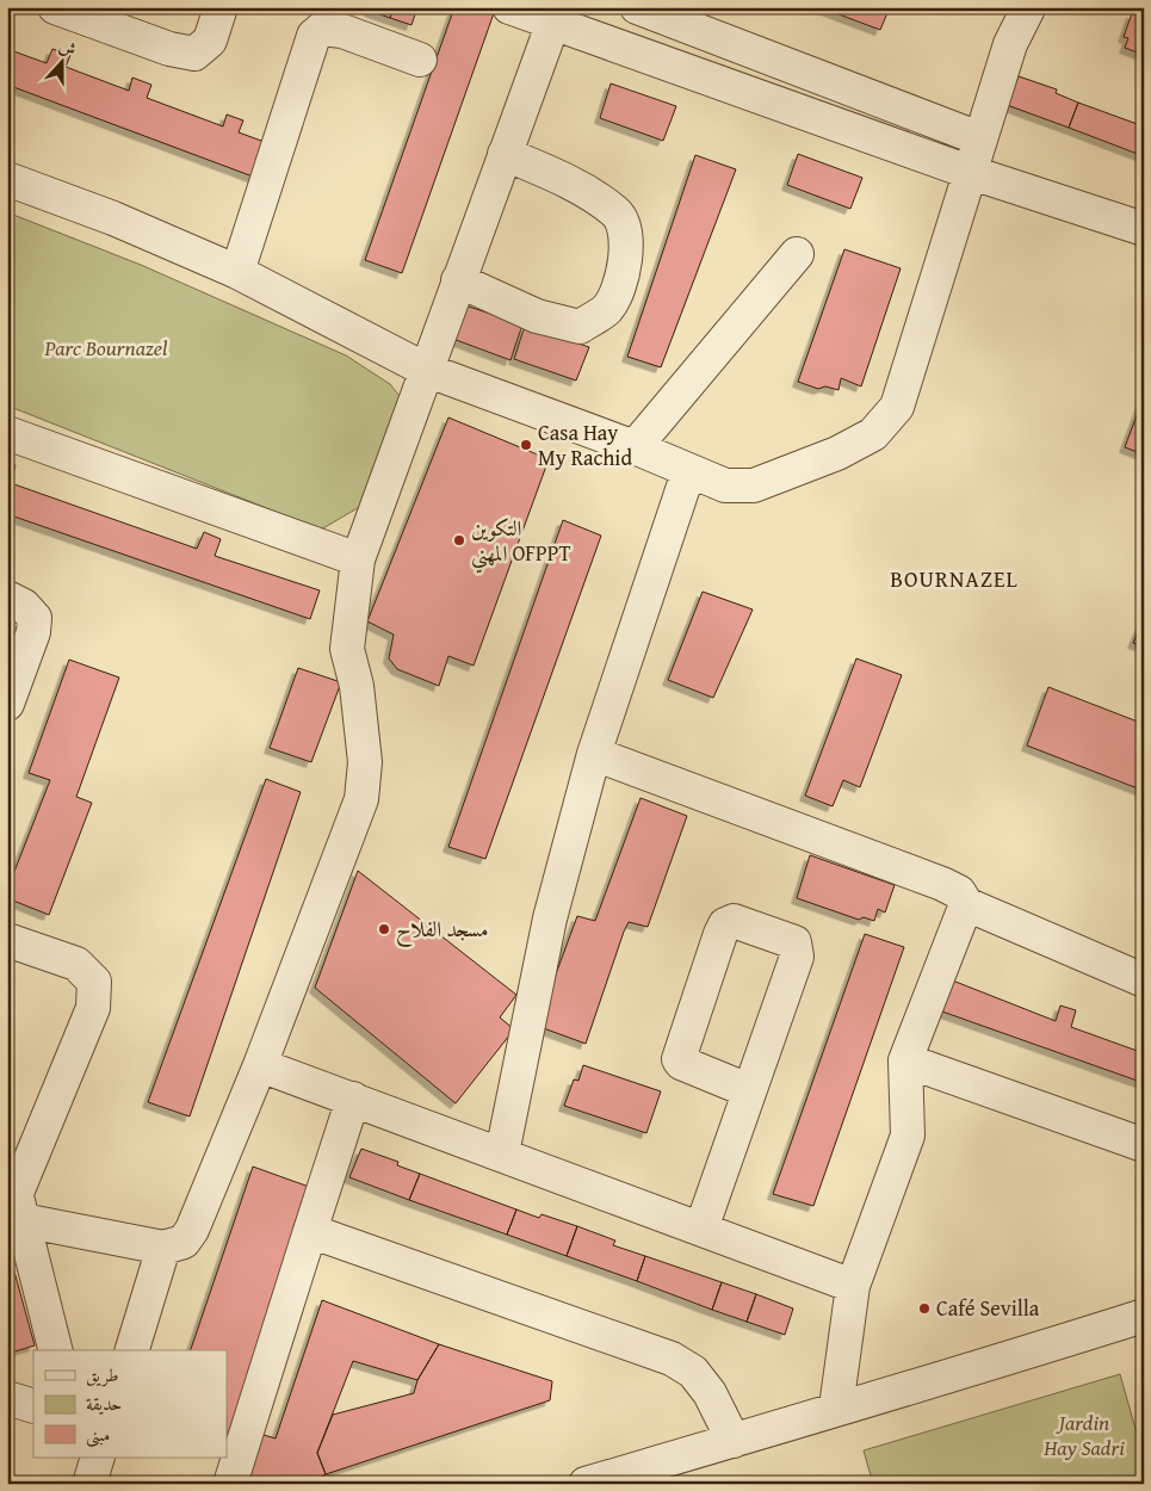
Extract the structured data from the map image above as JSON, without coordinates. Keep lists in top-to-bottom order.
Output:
{
  "districts": ["BOURNAZEL"],
  "parks": ["Parc Bournazel", "Jardin Hay Sadri"],
  "places": [
    "Casa Hay My Rachid",
    "التكوين المهني OFPPT",
    "مسجد الفلاح",
    "Café Sevilla"
  ],
  "legend": ["طريق", "حديقة", "مبنى"],
  "north": "top"
}
